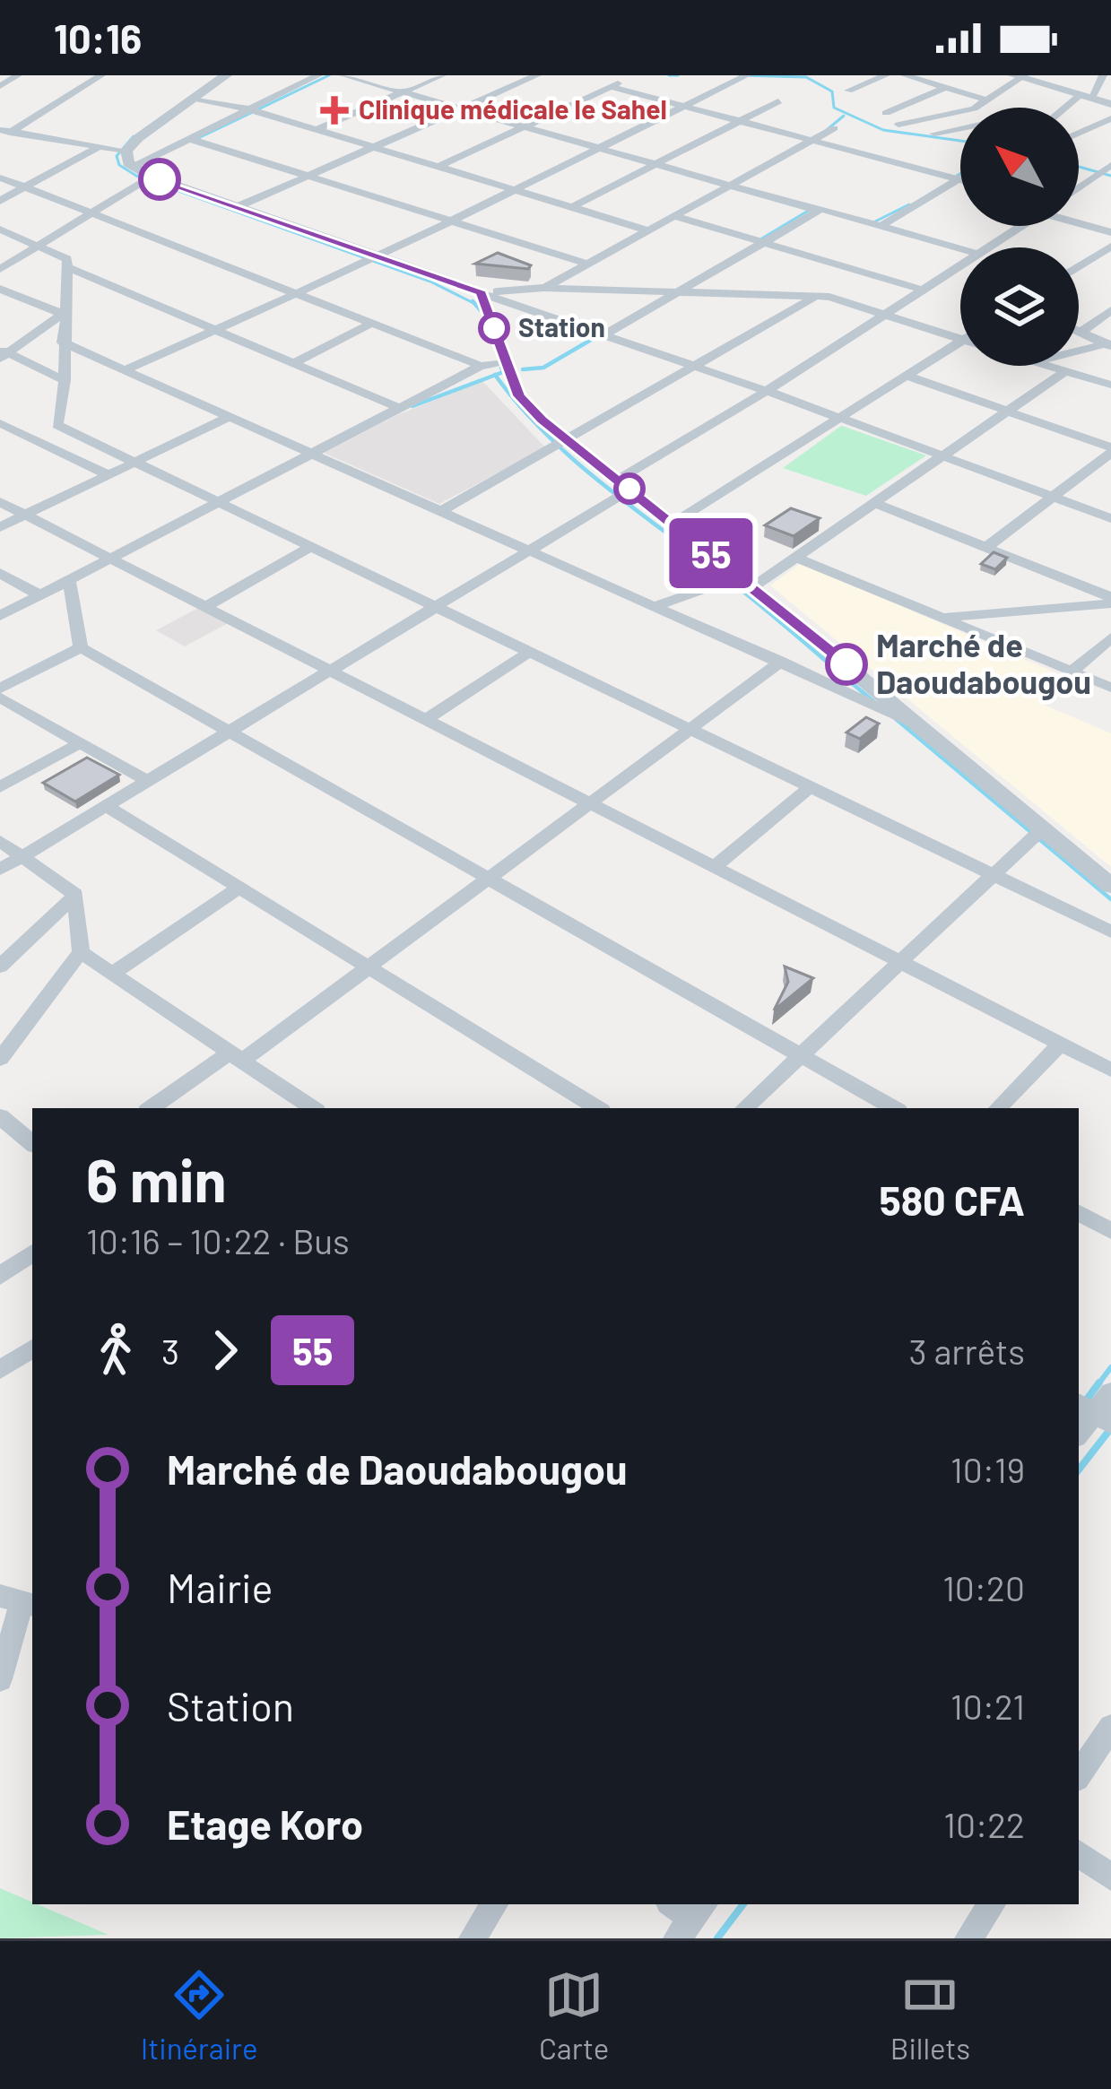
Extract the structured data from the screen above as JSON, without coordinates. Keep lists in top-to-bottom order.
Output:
{
  "places": {
    "health": ["Clinique médicale le Sahel"],
    "other": ["Station", "Marché de Daoudabougou"]
  },
  "lines": ["bus line 55"],
  "north": "top left",
  "page": {
    "status": "10:16",
    "on_map": "55",
    "heading": ["6 min", "10:16 – 10:22 · Bus", "580 CFA"],
    "legs": ["3", "55", "3 arrêts"],
    "list": [
      {
        "name": "Marché de Daoudabougou",
        "value": "10:19"
      },
      {
        "name": "Mairie",
        "value": "10:20"
      },
      {
        "name": "Station",
        "value": "10:21"
      },
      {
        "name": "Etage Koro",
        "value": "10:22"
      }
    ],
    "tabs": ["Itinéraire", "Carte", "Billets"]
  }
}
